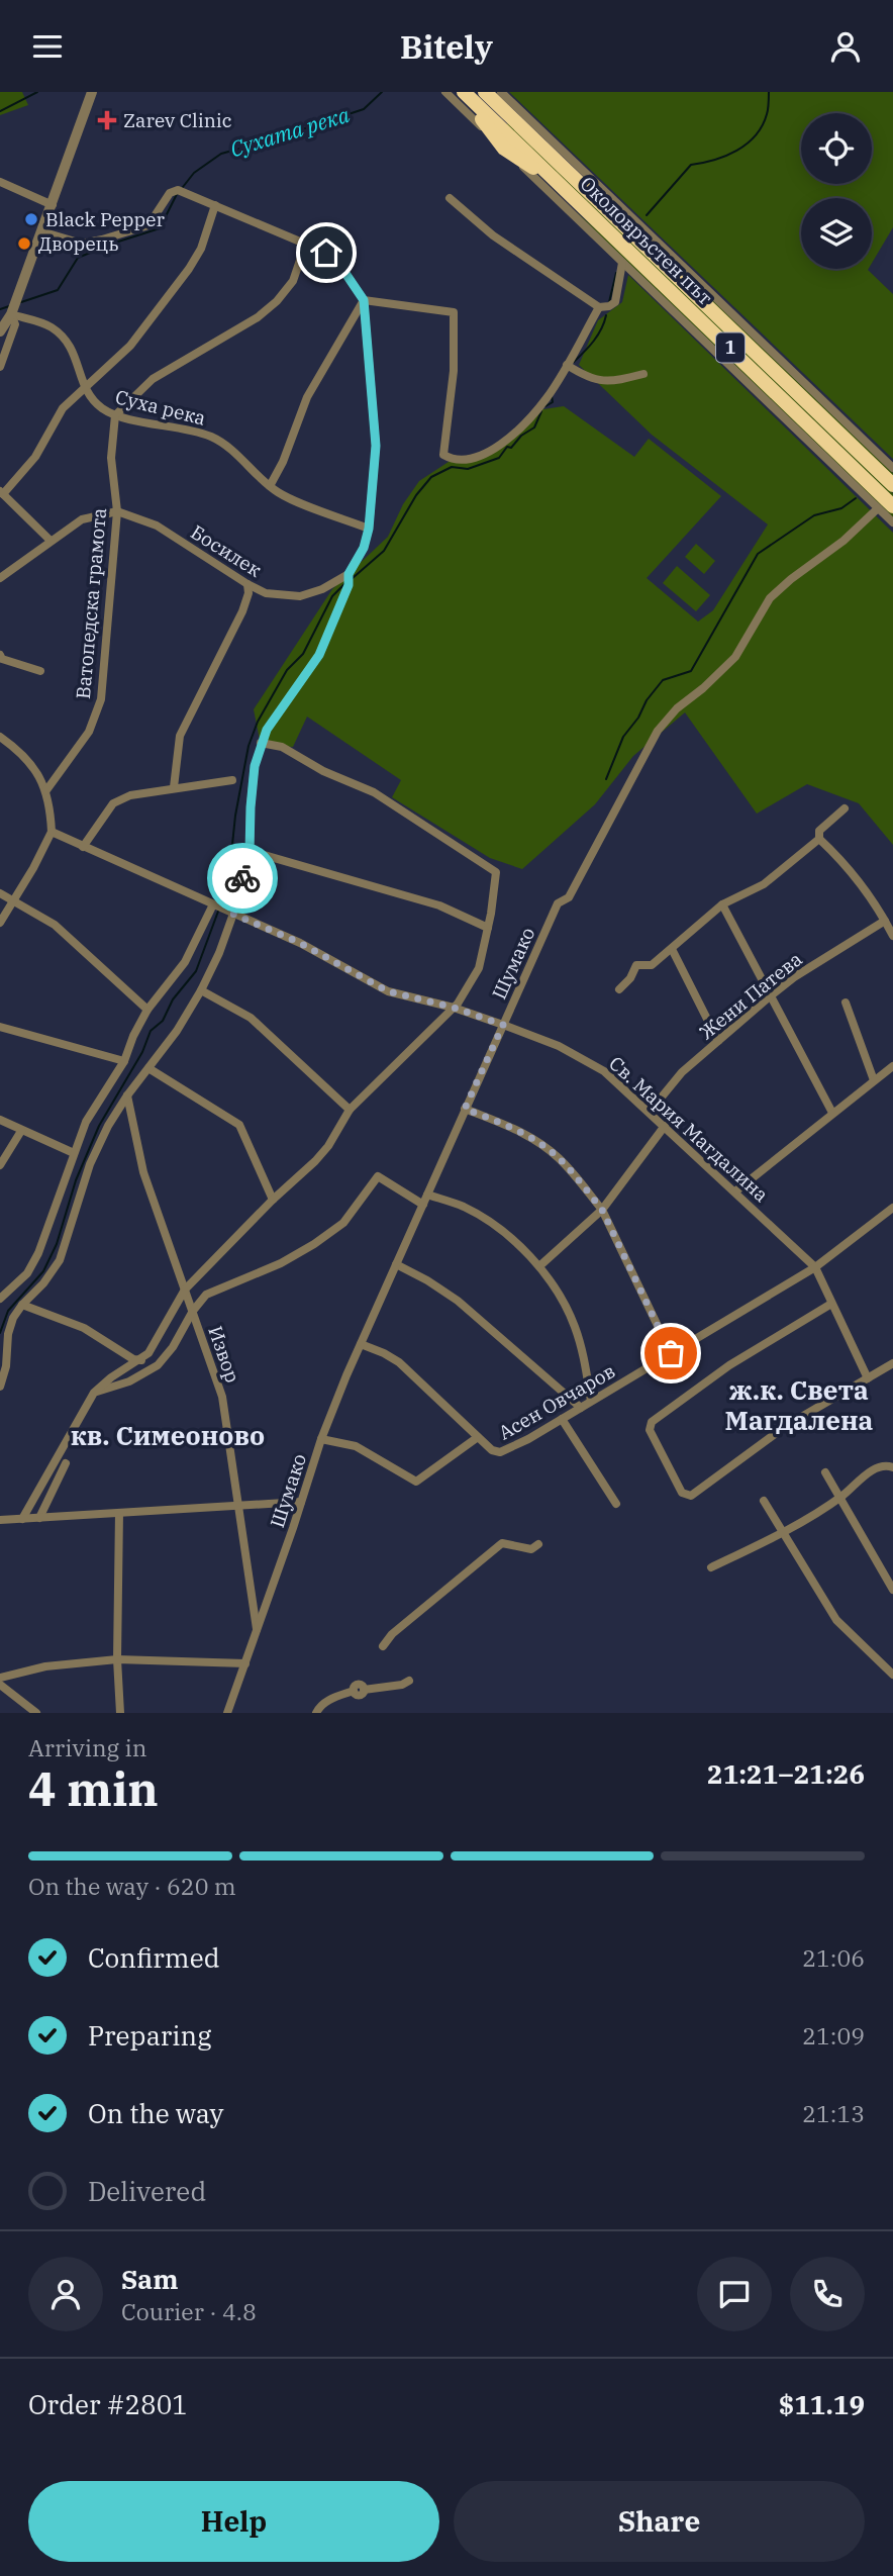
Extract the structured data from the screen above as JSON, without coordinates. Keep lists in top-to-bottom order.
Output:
{
  "streets": {
    "highway": ["Околовръстен път", "1"],
    "street": [
      "Суха река",
      "Босилек",
      "Ватопедска грамота",
      "Шумако",
      "Жени Патева",
      "Св. Мария Магдалина",
      "Извор",
      "Асен Овчаров"
    ]
  },
  "crossings": [
    ["Суха река", "Ватопедска грамота"],
    ["Босилек", "Ватопедска грамота"],
    ["Шумако", "Св. Мария Магдалина"],
    ["Шумако", "Извор"],
    ["Шумако", "Асен Овчаров"],
    ["Жени Патева", "Св. Мария Магдалина"],
    ["Св. Мария Магдалина", "Асен Овчаров"]
  ],
  "districts": ["ж.к. Света Магдалена", "кв. Симеоново"],
  "water": ["Сухата река"],
  "places": {
    "health": ["Zarev Clinic"],
    "other": ["Black Pepper", "Дворець"]
  },
  "page": {
    "header": "Bitely",
    "heading": ["4 min", "Arriving in", "21:21–21:26"],
    "panel": [
      "Sam",
      "Courier · 4.8",
      "Order #2801",
      "$11.19"
    ],
    "bar": "On the way · 620 m",
    "list": [
      ["Confirmed", "21:06"],
      ["Preparing", "21:09"],
      ["On the way", "21:13"],
      "Delivered"
    ],
    "buttons": ["Help", "Share"]
  }
}
